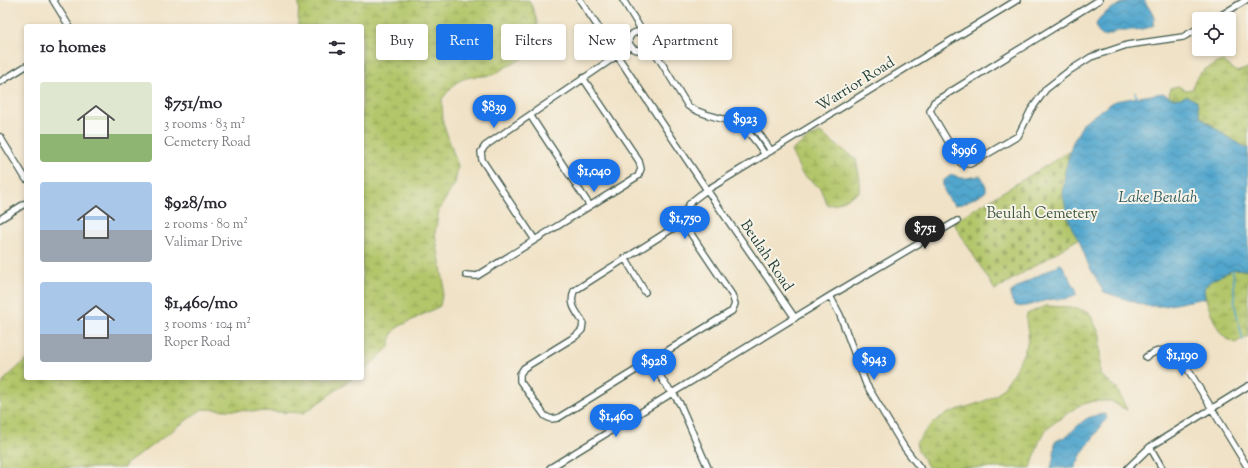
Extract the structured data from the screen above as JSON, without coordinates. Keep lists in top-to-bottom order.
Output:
{
  "streets": {
    "street": ["Warrior Road", "Beulah Road"]
  },
  "crossings": [
    ["Warrior Road", "Beulah Road"]
  ],
  "water": ["Lake Beulah"],
  "parks": ["Beulah Cemetery"],
  "page": {
    "chip": [
      "Buy",
      "Rent",
      "Filters",
      "New",
      "Apartment"
    ],
    "heading": "10 homes",
    "list": [
      {
        "name": "$751/mo",
        "note": "3 rooms · 83 m² · Cemetery Road"
      },
      {
        "name": "$928/mo",
        "note": "2 rooms · 80 m² · Valimar Drive"
      },
      {
        "name": "$1,460/mo",
        "note": "3 rooms · 104 m² · Roper Road"
      }
    ],
    "price": [
      "$839",
      "$923",
      "$996",
      "$1,040",
      "$1,750",
      "$751",
      "$1,190",
      "$943",
      "$928",
      "$1,460"
    ]
  }
}
